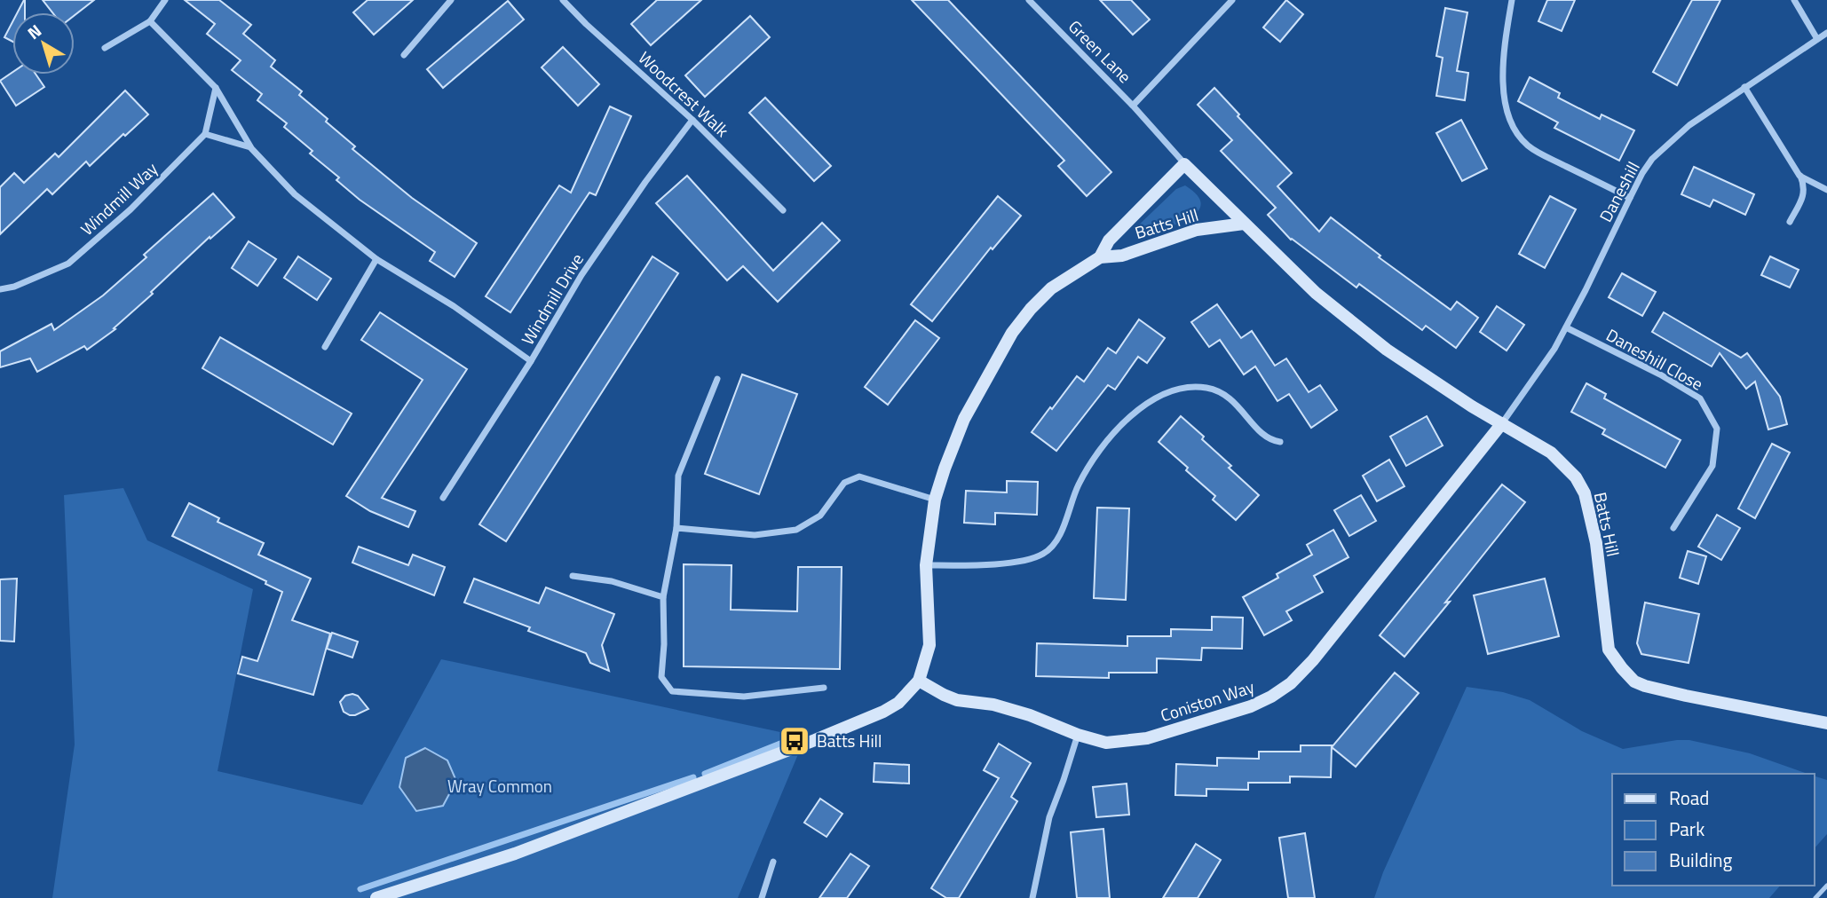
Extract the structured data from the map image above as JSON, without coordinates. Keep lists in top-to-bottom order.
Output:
{
  "streets": {
    "street": [
      "Green Lane",
      "Woodcrest Walk",
      "Daneshill",
      "Windmill Way",
      "Batts Hill",
      "Windmill Drive",
      "Daneshill Close",
      "Coniston Way"
    ]
  },
  "crossings": [
    ["Green Lane", "Batts Hill"],
    ["Woodcrest Walk", "Windmill Drive"],
    ["Daneshill", "Batts Hill"],
    ["Daneshill", "Daneshill Close"],
    ["Daneshill", "Coniston Way"],
    ["Batts Hill", "Coniston Way"]
  ],
  "parks": ["Wray Common"],
  "places": {
    "bus stop": ["Batts Hill"]
  },
  "legend": ["Road", "Park", "Building"],
  "north": "top left"
}
